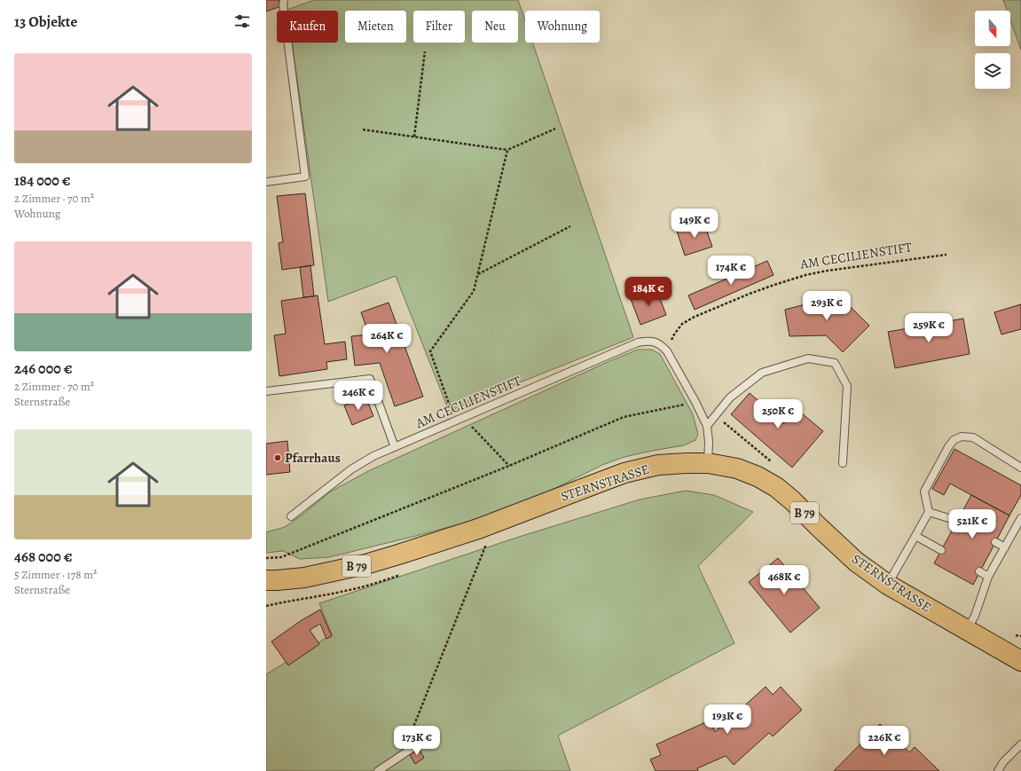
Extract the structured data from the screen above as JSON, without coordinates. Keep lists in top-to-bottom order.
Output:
{
  "streets": {
    "main road": ["STERNSTRASSE", "B 79"],
    "lane": ["AM CECILIENSTIFT"]
  },
  "crossings": [
    ["AM CECILIENSTIFT", "STERNSTRASSE"]
  ],
  "places": ["Pfarrhaus"],
  "north": "bottom",
  "page": {
    "heading": "13 Objekte",
    "chip": [
      "Kaufen",
      "Mieten",
      "Filter",
      "Neu",
      "Wohnung"
    ],
    "list": [
      {
        "name": "184 000 €",
        "note": "2 Zimmer · 70 m² · Wohnung"
      },
      {
        "name": "246 000 €",
        "note": "2 Zimmer · 70 m² · Sternstraße"
      },
      {
        "name": "468 000 €",
        "note": "5 Zimmer · 178 m² · Sternstraße"
      }
    ],
    "price": [
      "149K €",
      "174K €",
      "184K €",
      "293K €",
      "259K €",
      "264K €",
      "246K €",
      "250K €",
      "521K €",
      "468K €",
      "193K €",
      "173K €",
      "226K €"
    ]
  }
}
